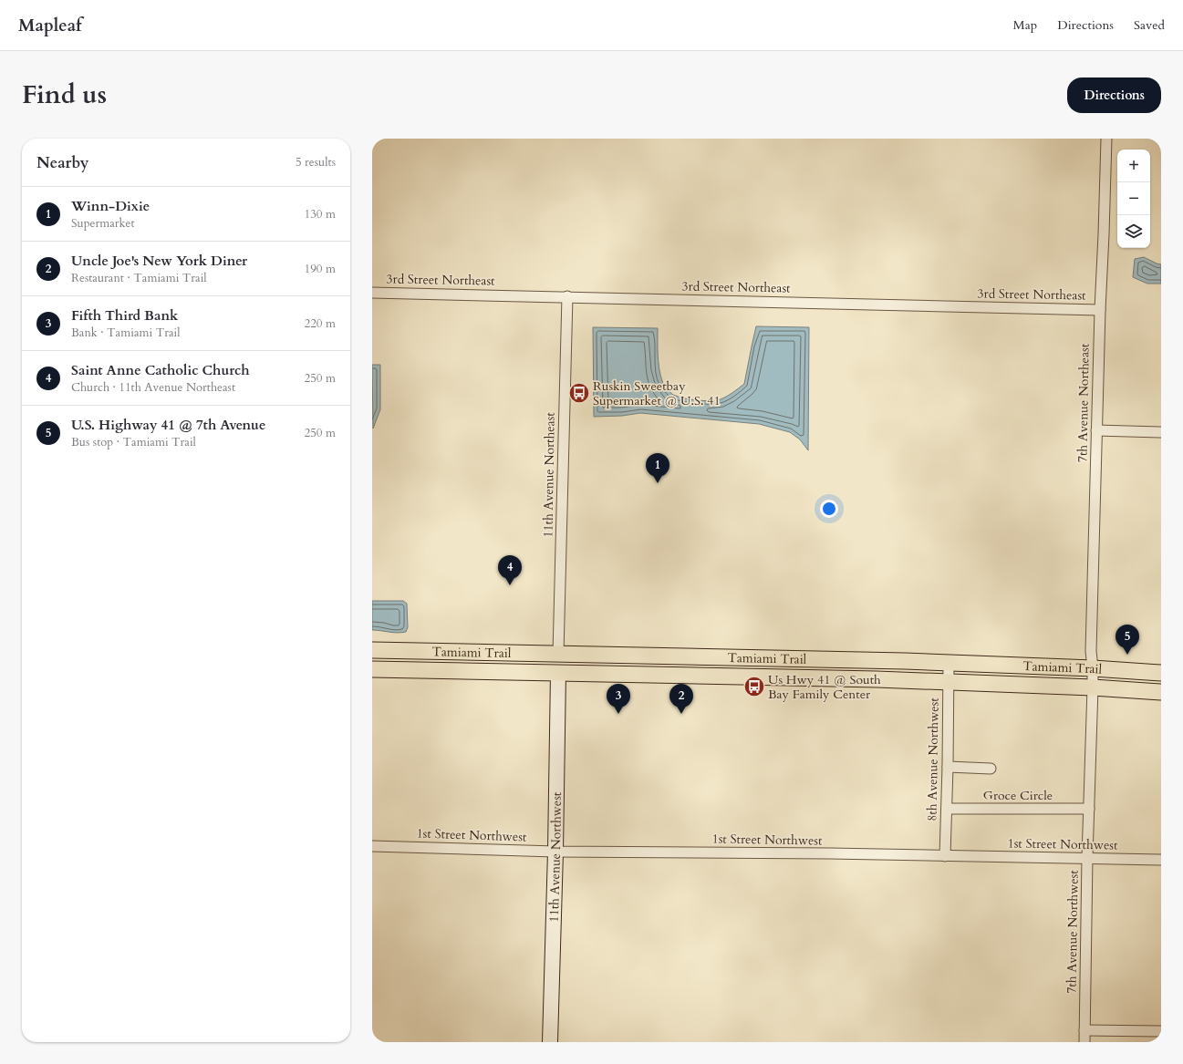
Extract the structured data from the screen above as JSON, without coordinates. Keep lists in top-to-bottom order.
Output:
{
  "streets": {
    "main road": ["Tamiami Trail"],
    "street": [
      "3rd Street Northeast",
      "7th Avenue Northeast",
      "11th Avenue Northeast",
      "8th Avenue Northwest",
      "Groce Circle",
      "1st Street Northwest",
      "11th Avenue Northwest",
      "7th Avenue Northwest"
    ]
  },
  "crossings": [
    ["3rd Street Northeast", "7th Avenue Northeast"],
    ["3rd Street Northeast", "11th Avenue Northeast"],
    ["7th Avenue Northeast", "Tamiami Trail"],
    ["7th Avenue Northeast", "7th Avenue Northwest"],
    ["11th Avenue Northeast", "Tamiami Trail"],
    ["Tamiami Trail", "8th Avenue Northwest"],
    ["Tamiami Trail", "11th Avenue Northwest"],
    ["Tamiami Trail", "7th Avenue Northwest"],
    ["8th Avenue Northwest", "Groce Circle"],
    ["8th Avenue Northwest", "1st Street Northwest"],
    ["Groce Circle", "7th Avenue Northwest"],
    ["1st Street Northwest", "11th Avenue Northwest"],
    ["1st Street Northwest", "7th Avenue Northwest"]
  ],
  "places": {
    "bus stop": ["Ruskin Sweetbay Supermarket @ U.S. 41", "Us Hwy 41 @ South Bay Family Center"]
  },
  "page": {
    "header": "Mapleaf",
    "nav": ["Map", "Directions", "Saved"],
    "title": "Find us",
    "buttons": "Directions",
    "heading": ["Nearby", "5 results"],
    "map_buttons": ["+", "−"],
    "list": [
      {
        "mark": "1",
        "name": "Winn-Dixie",
        "note": "Supermarket",
        "value": "130 m"
      },
      {
        "mark": "2",
        "name": "Uncle Joe's New York Diner",
        "note": "Restaurant · Tamiami Trail",
        "value": "190 m"
      },
      {
        "mark": "3",
        "name": "Fifth Third Bank",
        "note": "Bank · Tamiami Trail",
        "value": "220 m"
      },
      {
        "mark": "4",
        "name": "Saint Anne Catholic Church",
        "note": "Church · 11th Avenue Northeast",
        "value": "250 m"
      },
      {
        "mark": "5",
        "name": "U.S. Highway 41 @ 7th Avenue",
        "note": "Bus stop · Tamiami Trail",
        "value": "250 m"
      }
    ],
    "pins": [
      "1",
      "4",
      "5",
      "2",
      "3"
    ]
  }
}
